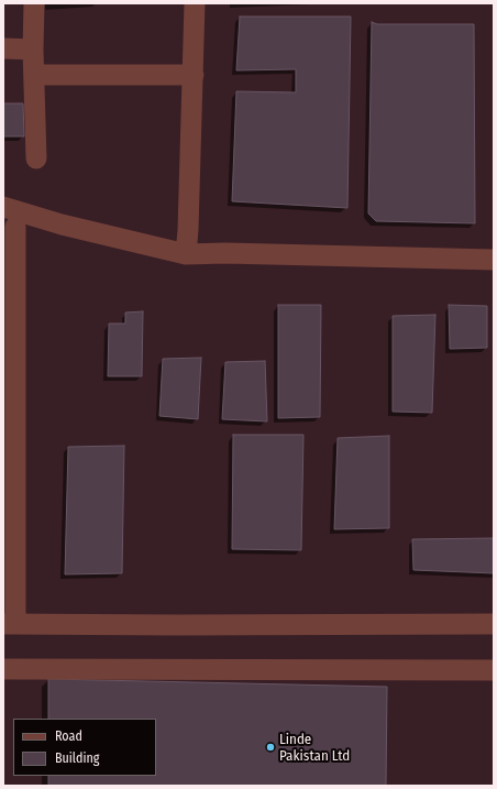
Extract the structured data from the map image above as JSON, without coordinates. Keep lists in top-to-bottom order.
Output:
{
  "places": ["Linde Pakistan Ltd"],
  "legend": ["Road", "Building"]
}
